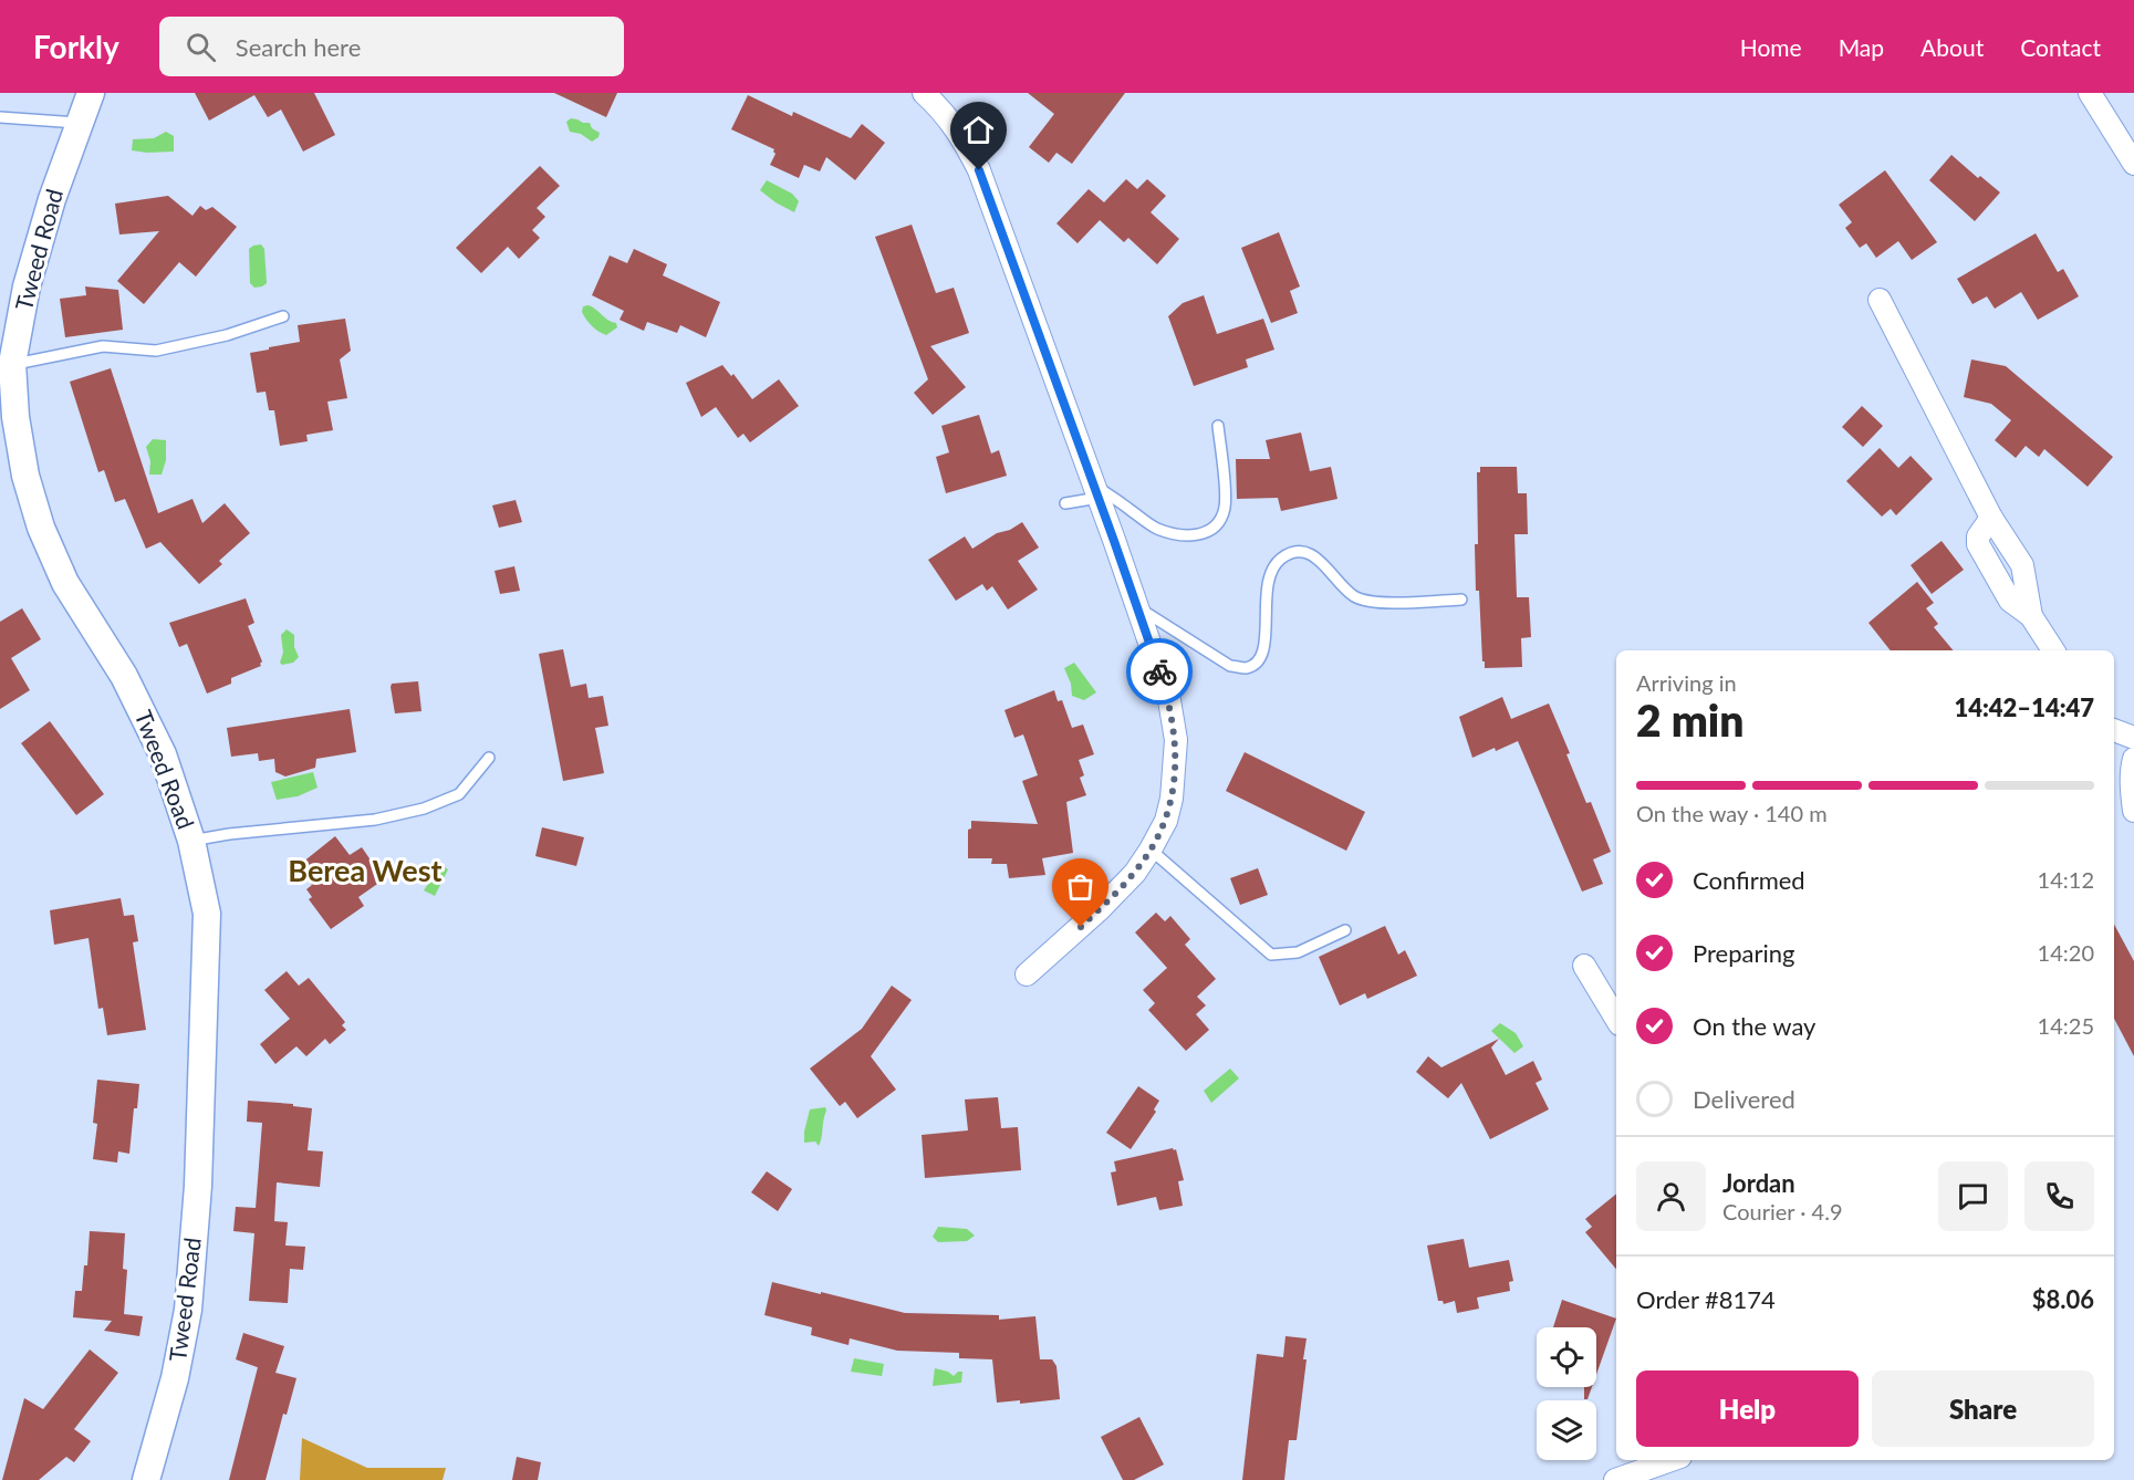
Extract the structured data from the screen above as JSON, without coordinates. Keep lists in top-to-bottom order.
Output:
{
  "streets": {
    "street": ["Tweed Road"]
  },
  "districts": ["Berea West"],
  "page": {
    "header": "Forkly",
    "search": "Search here",
    "nav": [
      "Home",
      "Map",
      "About",
      "Contact"
    ],
    "heading": ["2 min", "Arriving in", "14:42–14:47"],
    "panel": [
      "Jordan",
      "Courier · 4.9",
      "Order #8174",
      "$8.06"
    ],
    "bar": "On the way · 140 m",
    "list": [
      ["Confirmed", "14:12"],
      ["Preparing", "14:20"],
      ["On the way", "14:25"],
      "Delivered"
    ],
    "buttons": ["Help", "Share"]
  }
}
